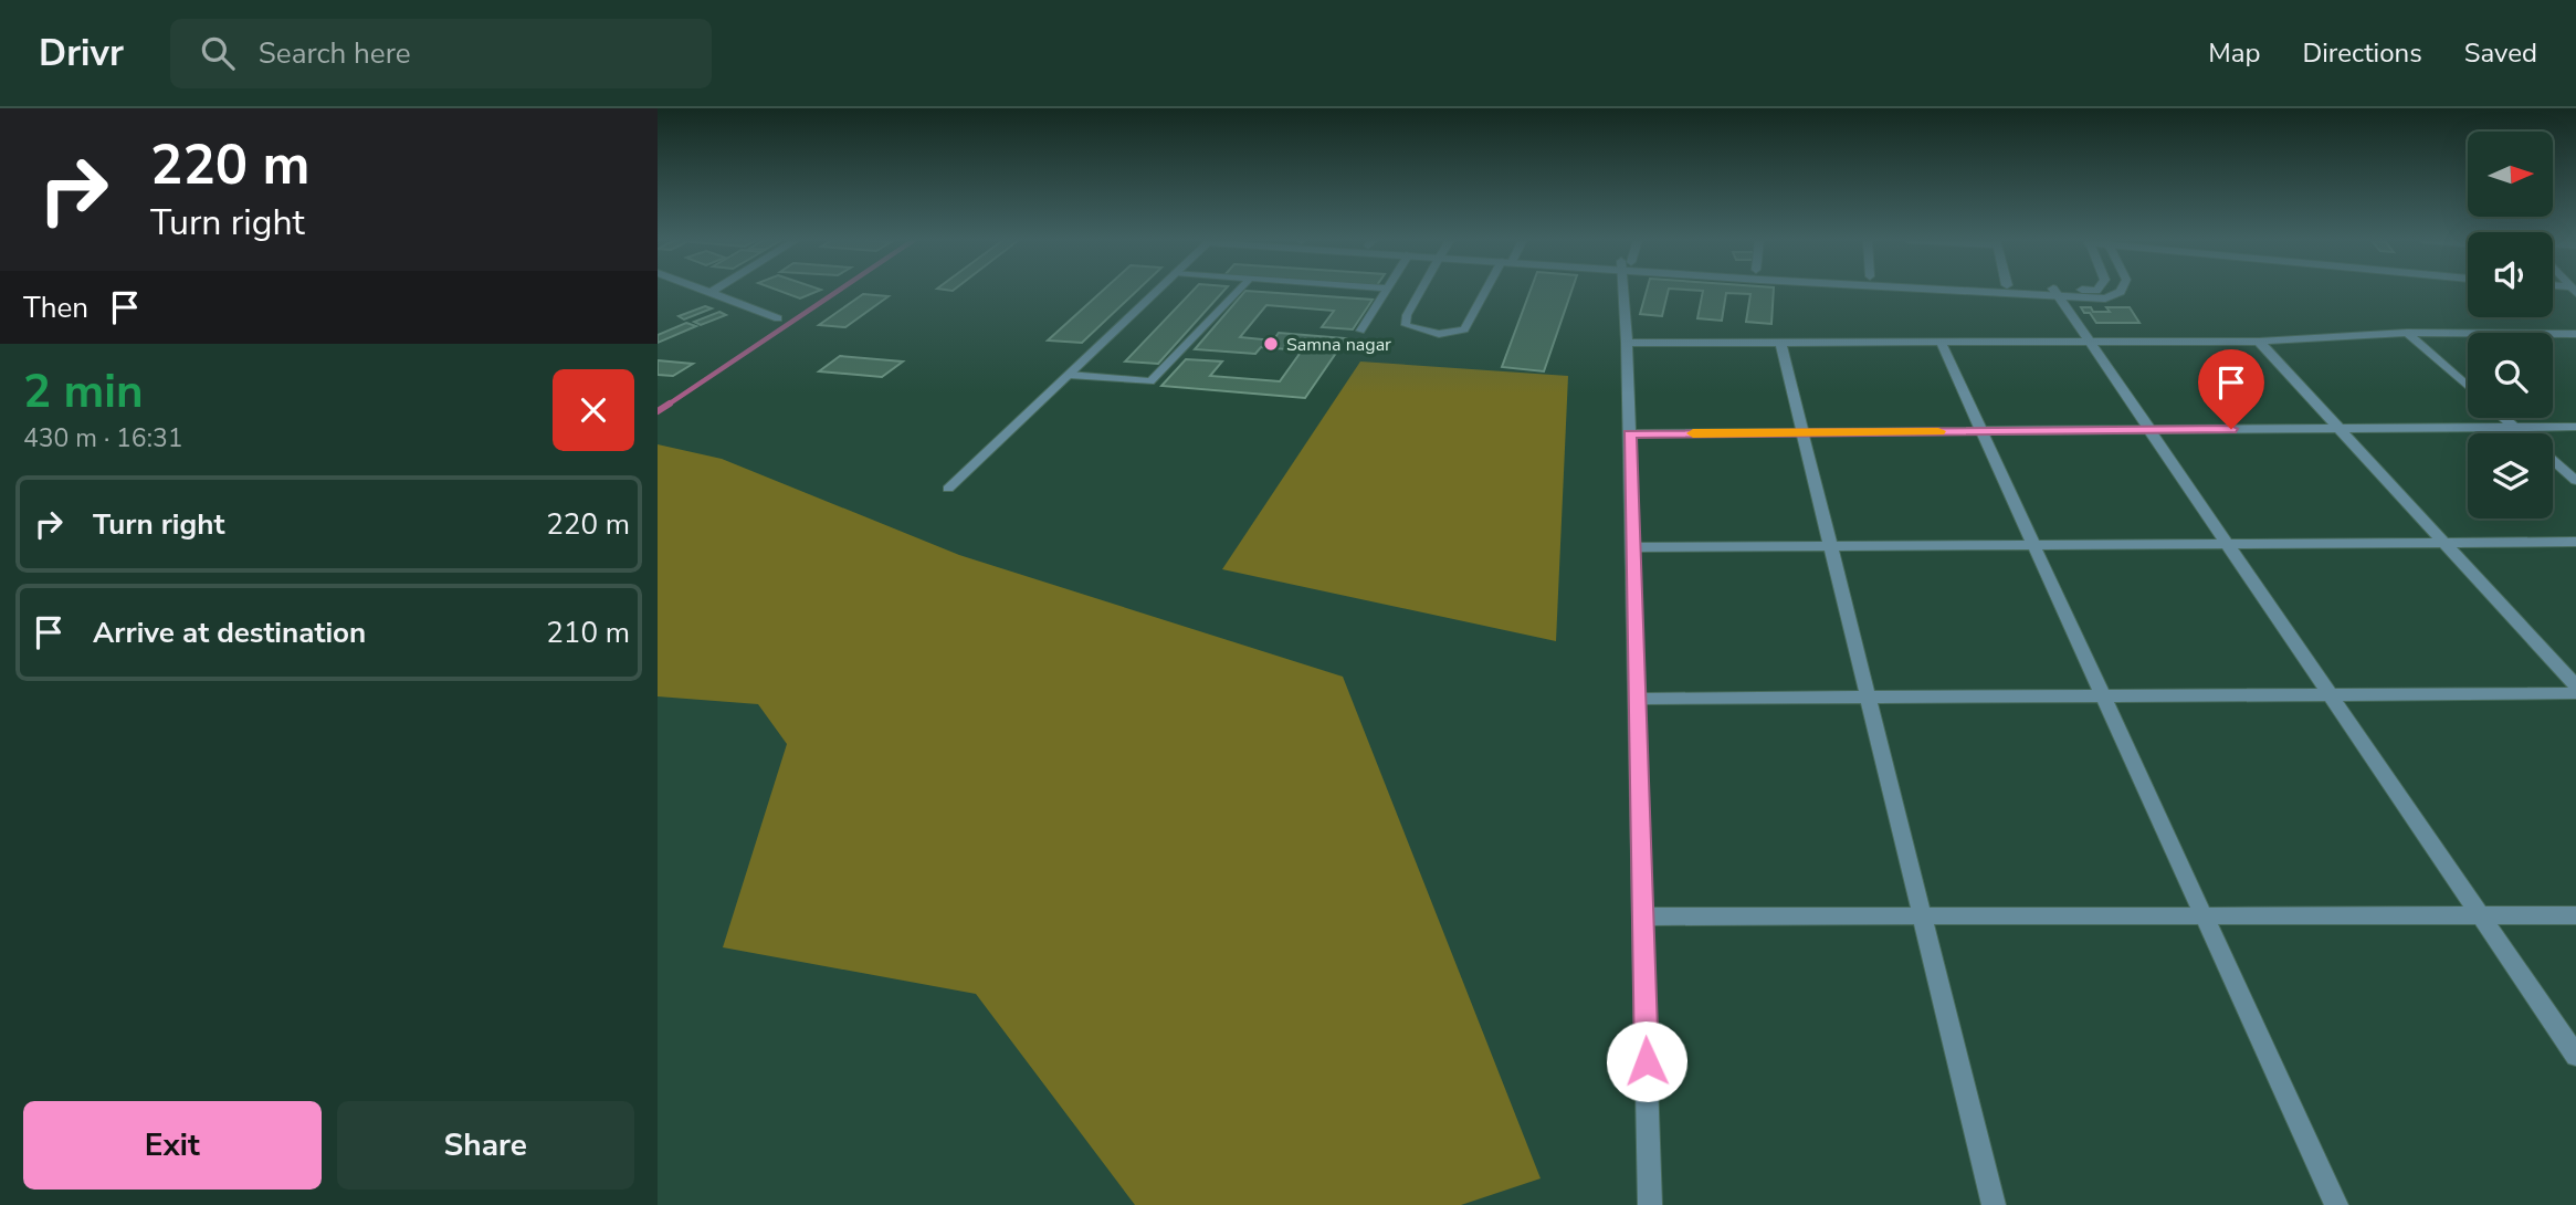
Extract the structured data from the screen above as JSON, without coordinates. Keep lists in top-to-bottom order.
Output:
{
  "places": ["Samna nagar"],
  "north": "right",
  "page": {
    "header": "Drivr",
    "search": "Search here",
    "nav": ["Map", "Directions", "Saved"],
    "turn": ["220 m", "Turn right"],
    "then": "Then",
    "heading": ["2 min", "430 m · 16:31"],
    "list": [
      {
        "name": "Turn right",
        "value": "220 m"
      },
      {
        "name": "Arrive at destination",
        "value": "210 m"
      }
    ],
    "buttons": ["Exit", "Share"]
  }
}
